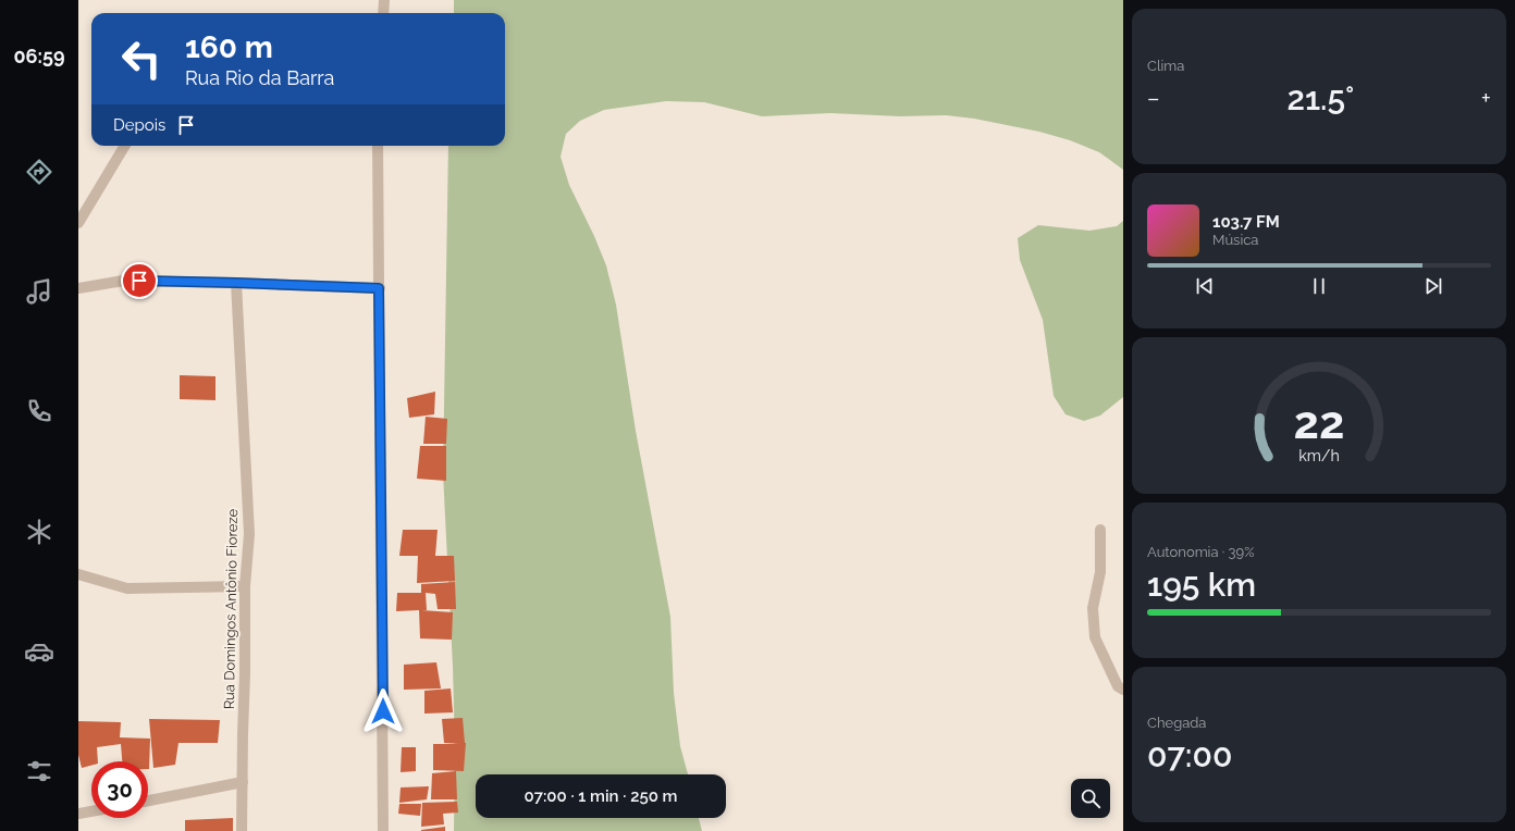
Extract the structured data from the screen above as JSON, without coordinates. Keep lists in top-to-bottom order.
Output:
{
  "streets": {
    "street": ["Rua Domingos Antônio Fioreze"]
  },
  "page": {
    "tabs": "06:59",
    "tile": [
      "Clima",
      ["Autonomia · 39%", "195 km"],
      ["Chegada", "07:00"]
    ],
    "turn": ["160 m", "Rua Rio da Barra"],
    "heat": ["−", "21.5°", "+"],
    "then": "Depois",
    "song": ["103.7 FM", "Música"],
    "limit": "30",
    "trip": "07:00 · 1 min · 250 m",
    "gauge": ["22", "km/h"]
  }
}
